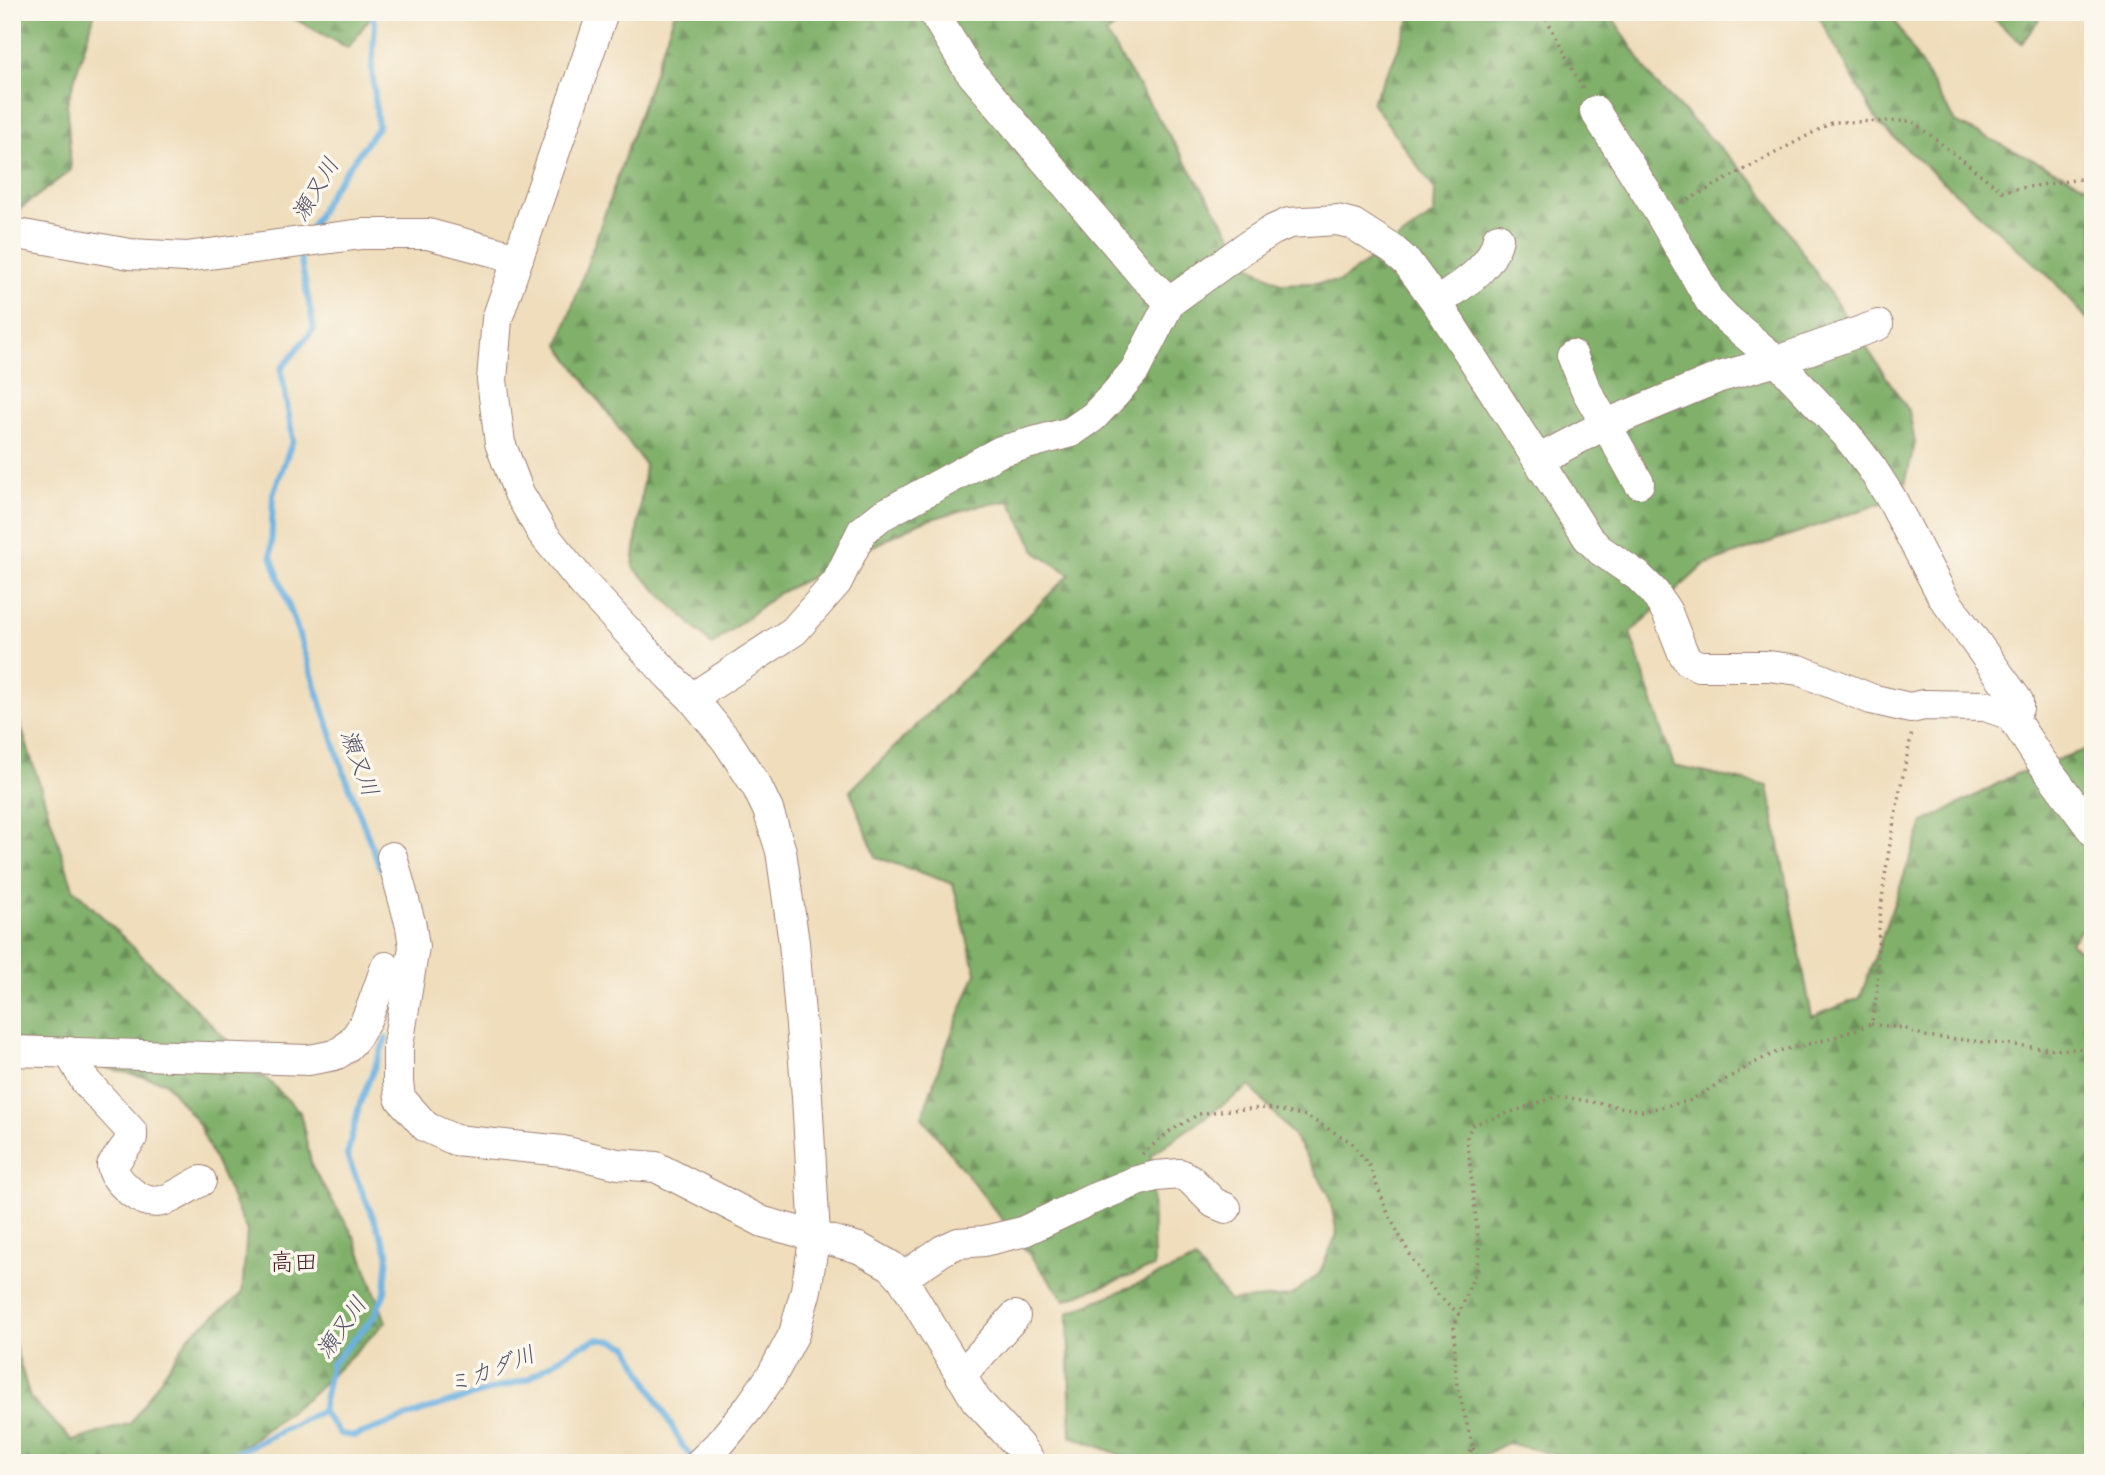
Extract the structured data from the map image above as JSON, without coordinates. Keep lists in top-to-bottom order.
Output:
{
  "districts": ["高田"],
  "water": ["瀬又川", "ミカダ川"]
}
